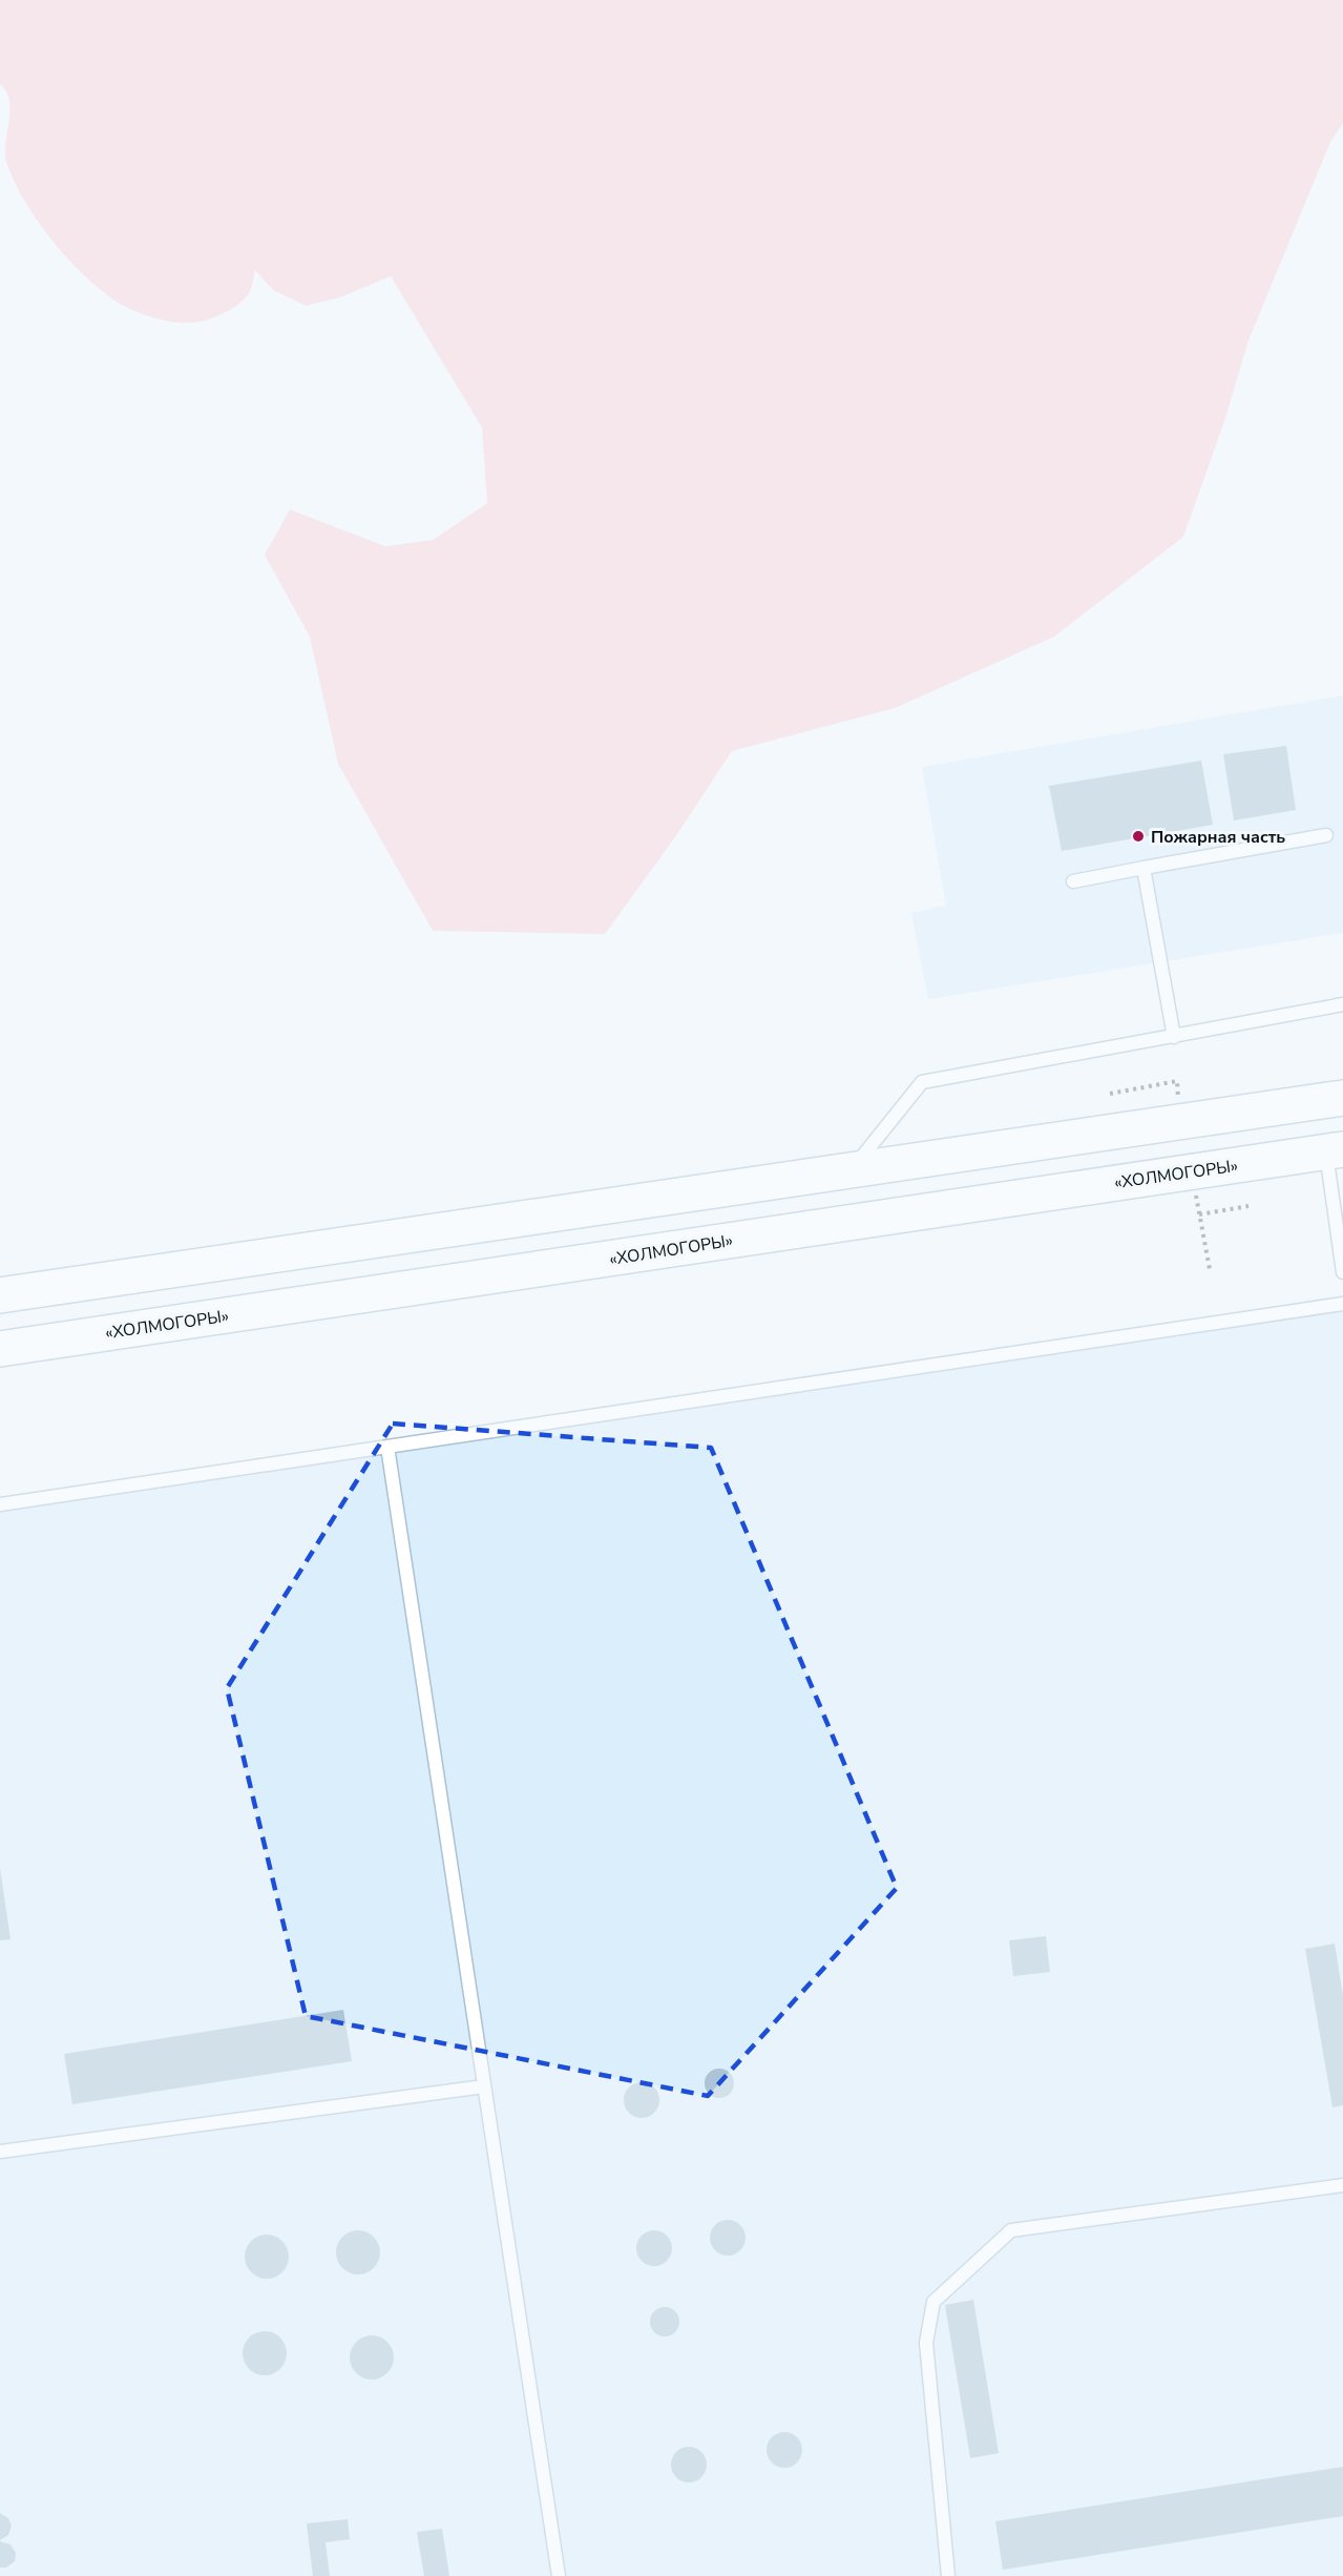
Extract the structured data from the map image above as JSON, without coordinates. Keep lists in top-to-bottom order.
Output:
{
  "streets": {
    "highway": ["«ХОЛМОГОРЫ»"]
  },
  "places": ["Пожарная часть"]
}
